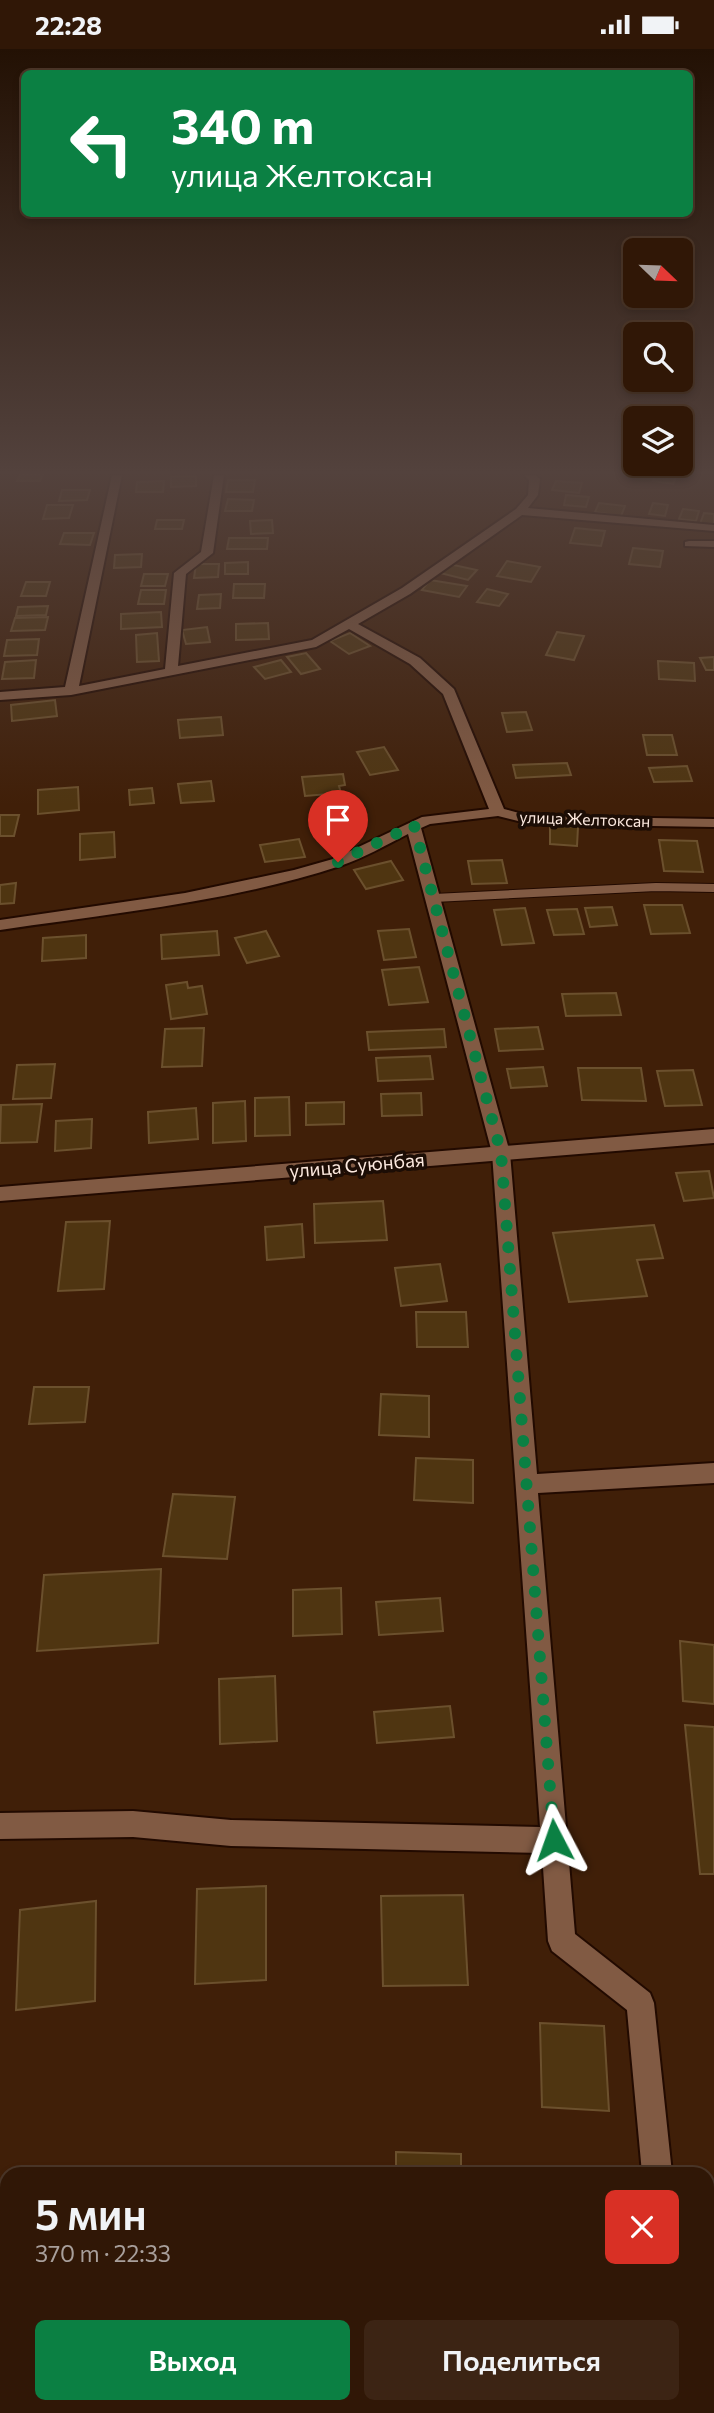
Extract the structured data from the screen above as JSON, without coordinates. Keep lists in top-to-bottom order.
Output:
{
  "streets": {
    "street": ["улица Желтоксан", "улица Суюнбая"]
  },
  "north": "bottom right",
  "page": {
    "status": "22:28",
    "turn": ["340 m", "улица Желтоксан"],
    "heading": ["5 мин", "370 m · 22:33"],
    "buttons": ["Выход", "Поделиться"]
  }
}
